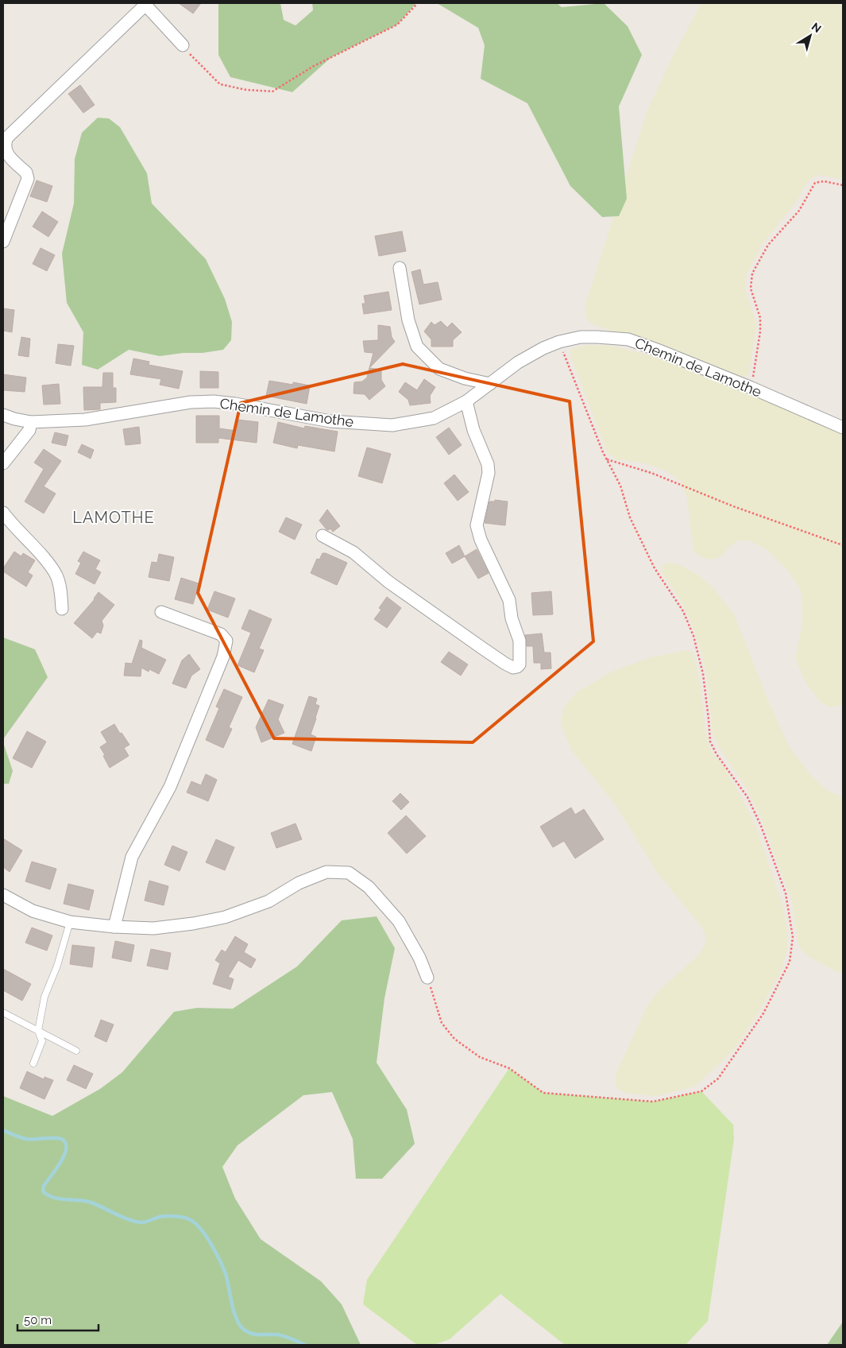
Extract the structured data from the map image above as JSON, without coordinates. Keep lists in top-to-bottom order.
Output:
{
  "streets": {
    "street": ["Chemin de Lamothe"]
  },
  "districts": ["LAMOTHE"],
  "scale_bar": "50 m",
  "north": "top right"
}
